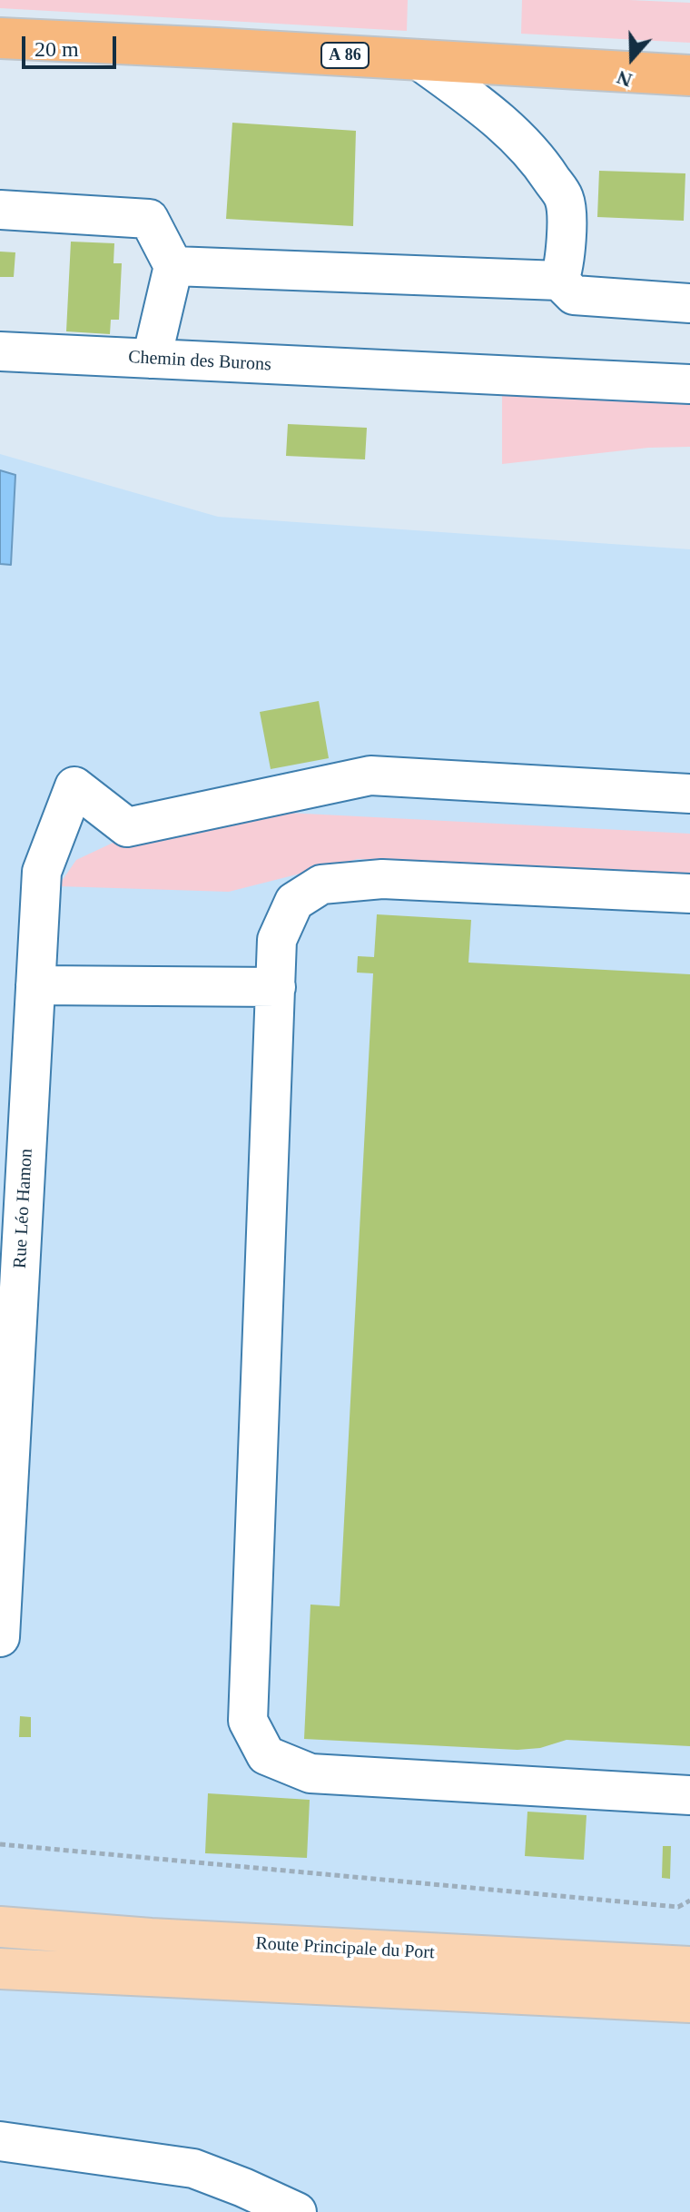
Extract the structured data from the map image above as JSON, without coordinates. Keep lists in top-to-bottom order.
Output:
{
  "streets": {
    "highway": ["A 86"],
    "main road": ["Route Principale du Port"],
    "street": ["Chemin des Burons", "Rue Léo Hamon"]
  },
  "scale_bar": "20 m",
  "north": "bottom"
}
